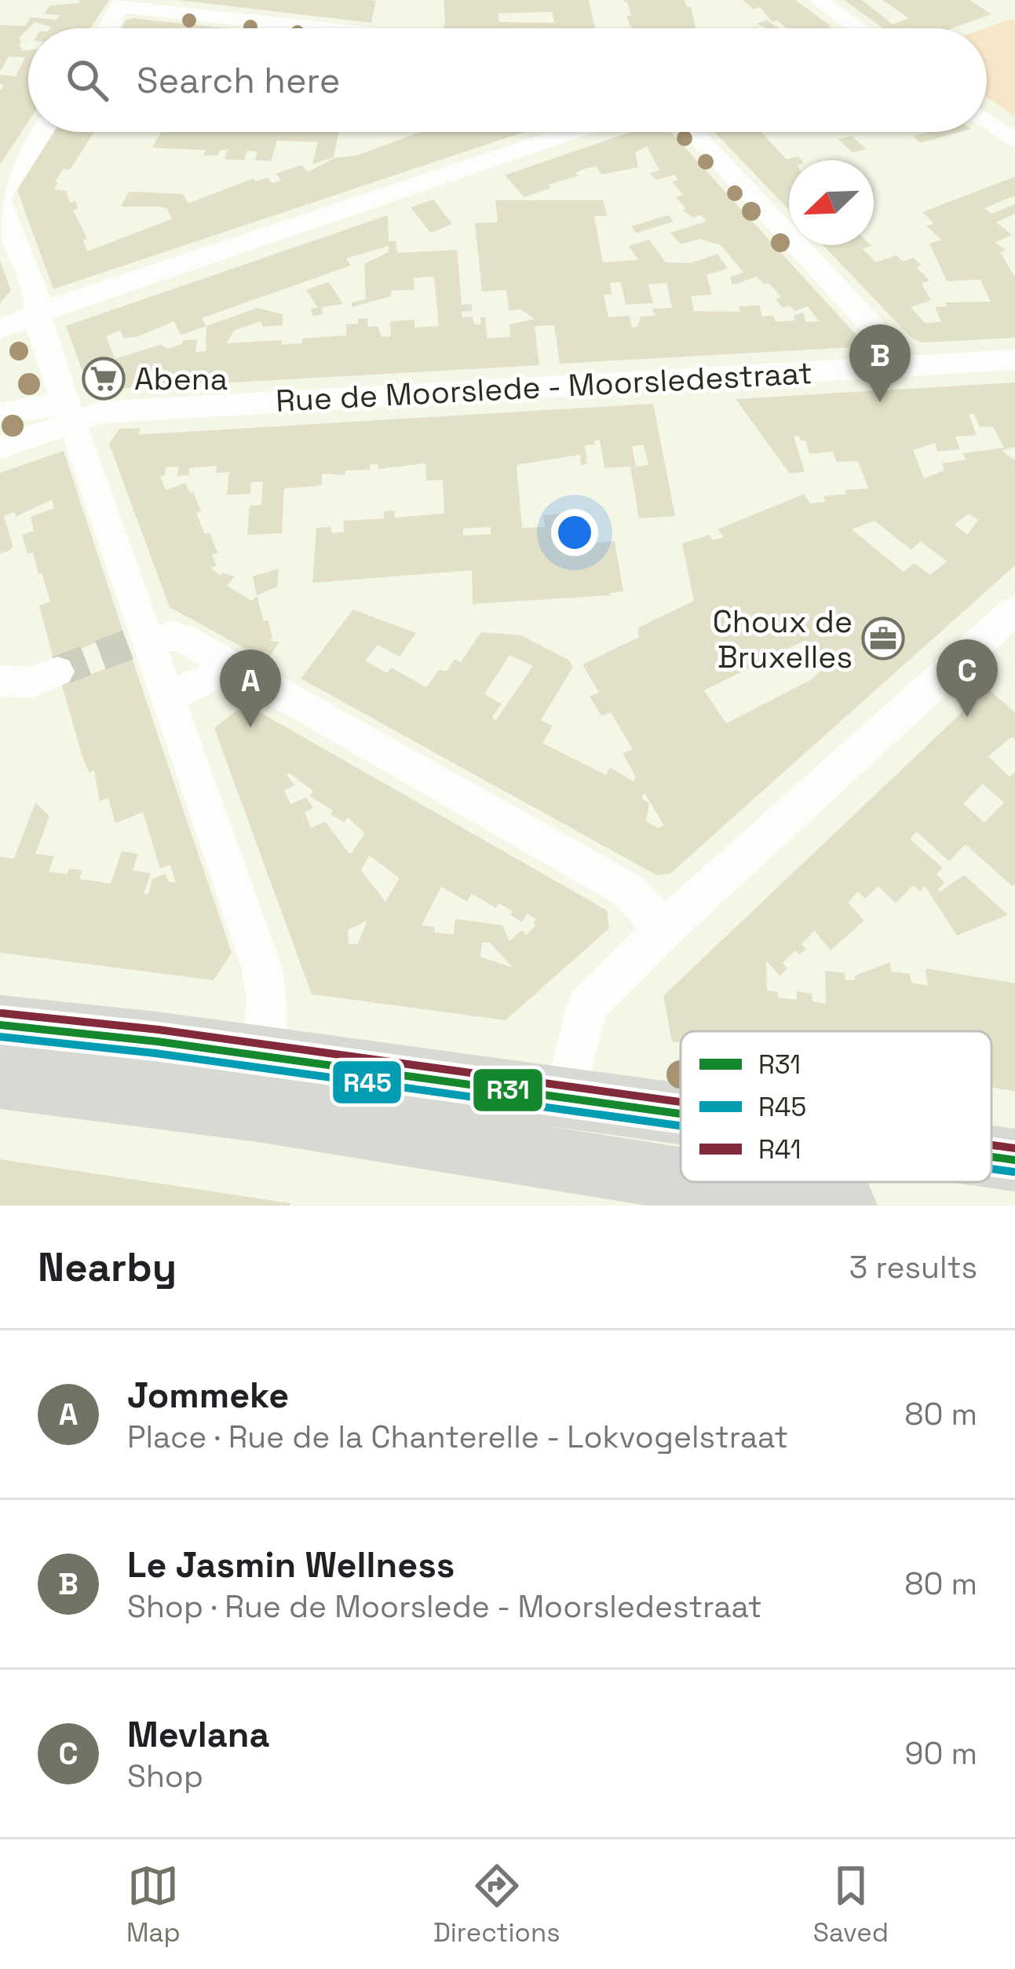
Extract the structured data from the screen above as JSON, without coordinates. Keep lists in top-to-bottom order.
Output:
{
  "streets": {
    "street": ["Rue de Moorslede - Moorsledestraat"]
  },
  "places": {
    "supermarket": ["Abena"],
    "office": ["Choux de Bruxelles"]
  },
  "lines": ["transit line R41", "transit line R31", "transit line R45"],
  "legend": ["R31", "R45", "R41"],
  "north": "bottom left",
  "page": {
    "search": "Search here",
    "pins": ["B", "C", "A"],
    "heading": ["Nearby", "3 results"],
    "list": [
      {
        "mark": "A",
        "name": "Jommeke",
        "note": "Place · Rue de la Chanterelle - Lokvogelstraat",
        "value": "80 m"
      },
      {
        "mark": "B",
        "name": "Le Jasmin Wellness",
        "note": "Shop · Rue de Moorslede - Moorsledestraat",
        "value": "80 m"
      },
      {
        "mark": "C",
        "name": "Mevlana",
        "note": "Shop",
        "value": "90 m"
      }
    ],
    "nav": ["Map", "Directions", "Saved"]
  }
}
